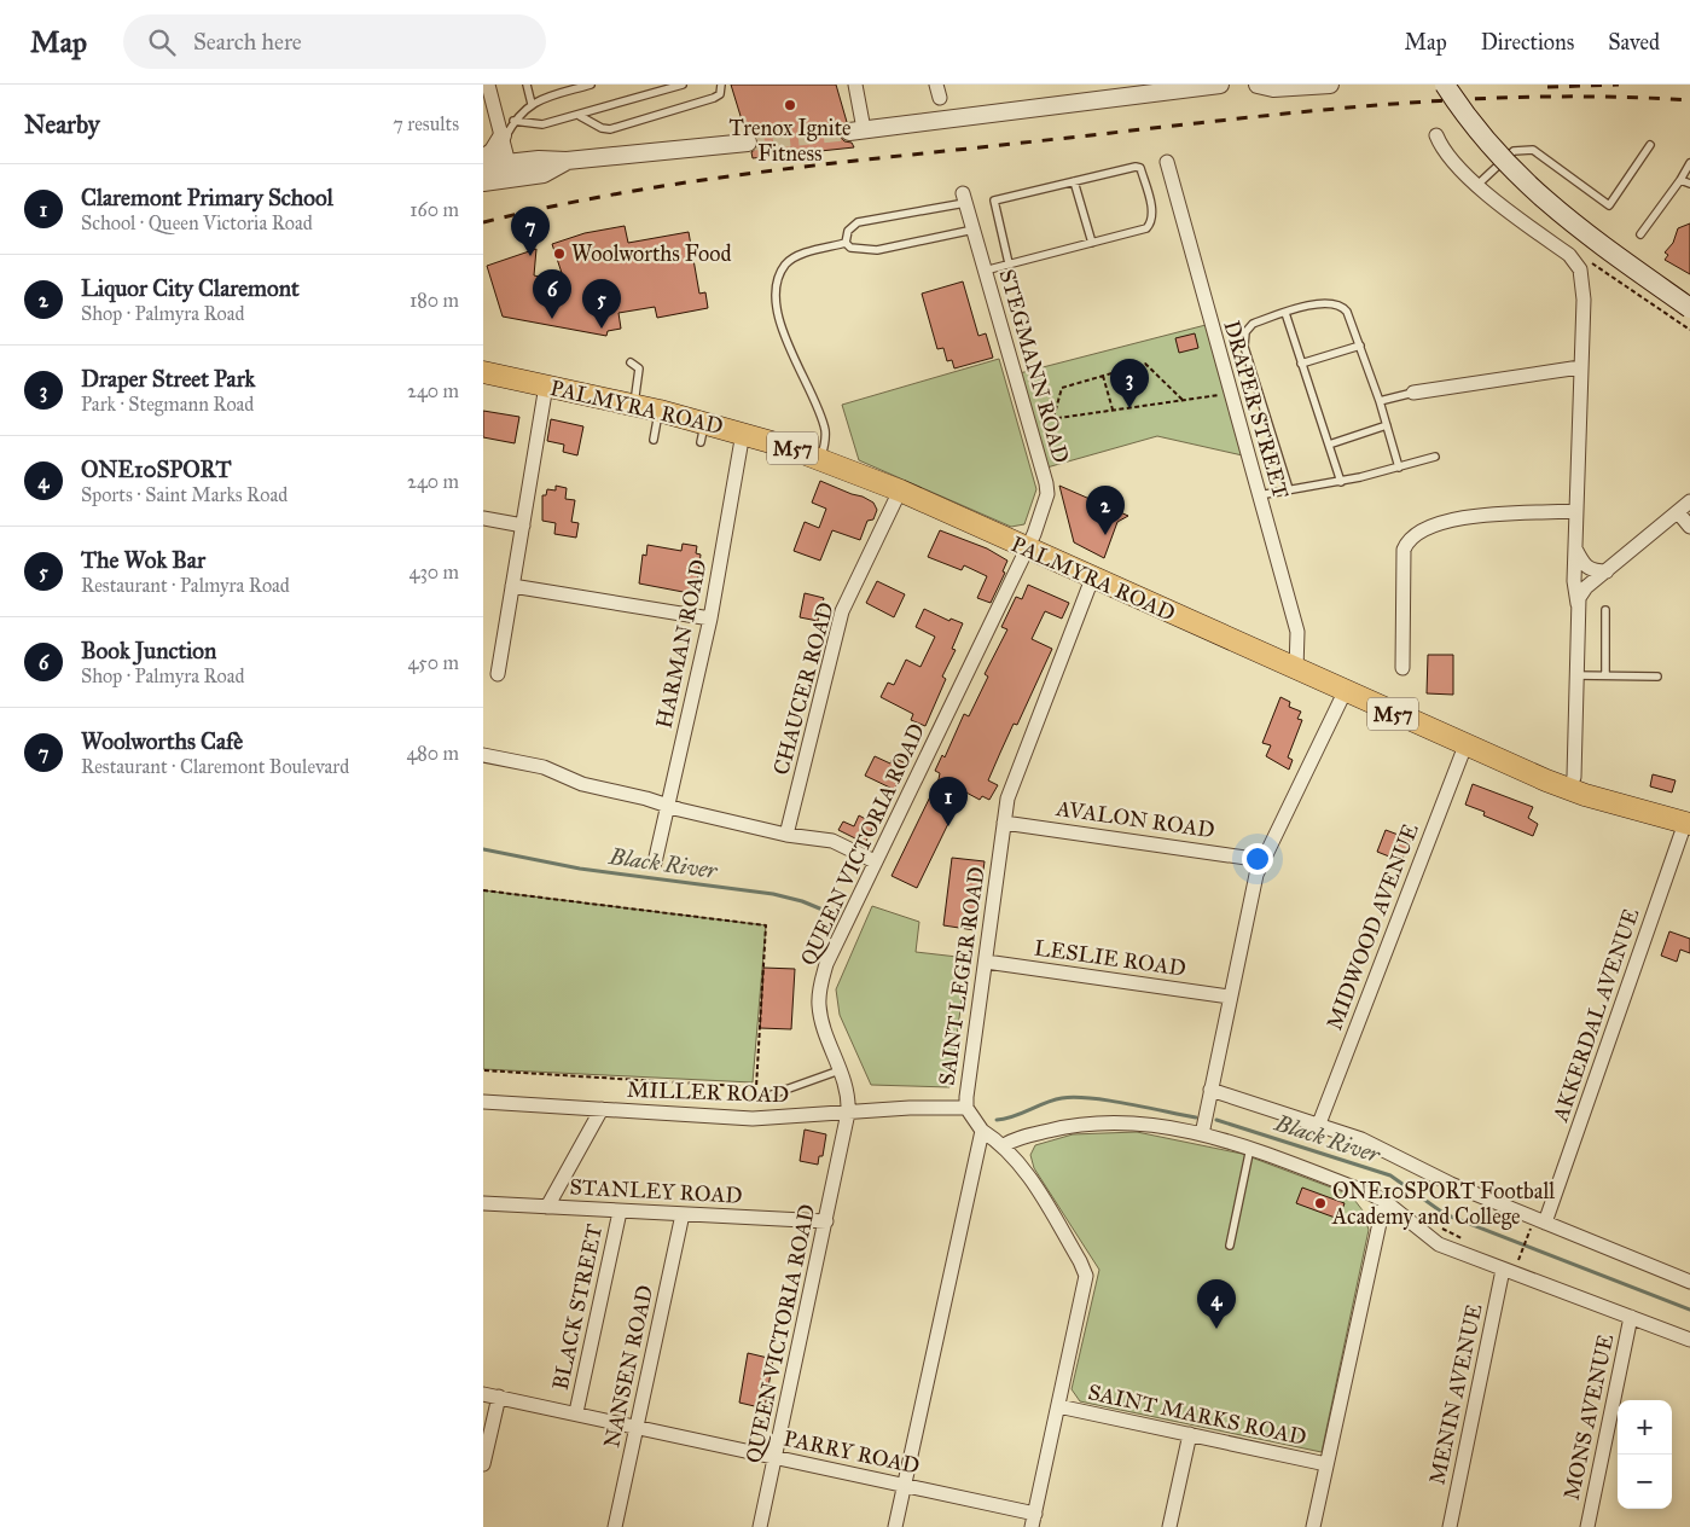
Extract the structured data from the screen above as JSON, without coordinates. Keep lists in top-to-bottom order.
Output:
{
  "streets": {
    "main road": ["PALMYRA ROAD", "M57"],
    "street": [
      "STEGMANN ROAD",
      "DRAPER STREET",
      "HARMAN ROAD",
      "CHAUCER ROAD",
      "AVALON ROAD",
      "QUEEN VICTORIA ROAD",
      "MIDWOOD AVENUE",
      "LESLIE ROAD",
      "SAINT LEGER ROAD",
      "AKKERDAL AVENUE",
      "MILLER ROAD",
      "STANLEY ROAD",
      "BLACK STREET",
      "NANSEN ROAD",
      "MENIN AVENUE",
      "SAINT MARKS ROAD",
      "MONS AVENUE",
      "PARRY ROAD"
    ]
  },
  "crossings": [
    ["STEGMANN ROAD", "PALMYRA ROAD"],
    ["STEGMANN ROAD", "QUEEN VICTORIA ROAD"],
    ["PALMYRA ROAD", "DRAPER STREET"],
    ["PALMYRA ROAD", "HARMAN ROAD"],
    ["PALMYRA ROAD", "CHAUCER ROAD"],
    ["PALMYRA ROAD", "QUEEN VICTORIA ROAD"],
    ["PALMYRA ROAD", "MIDWOOD AVENUE"],
    ["PALMYRA ROAD", "SAINT LEGER ROAD"],
    ["PALMYRA ROAD", "AKKERDAL AVENUE"],
    ["AVALON ROAD", "SAINT LEGER ROAD"],
    ["QUEEN VICTORIA ROAD", "MILLER ROAD"],
    ["QUEEN VICTORIA ROAD", "STANLEY ROAD"],
    ["QUEEN VICTORIA ROAD", "PARRY ROAD"],
    ["LESLIE ROAD", "SAINT LEGER ROAD"],
    ["SAINT LEGER ROAD", "MILLER ROAD"],
    ["STANLEY ROAD", "BLACK STREET"],
    ["STANLEY ROAD", "NANSEN ROAD"],
    ["BLACK STREET", "PARRY ROAD"],
    ["NANSEN ROAD", "PARRY ROAD"]
  ],
  "water": ["Black River"],
  "places": ["Trenox Ignite Fitness", "Woolworths Food", "ONE10SPORT Football Academy and College"],
  "page": {
    "header": "Map",
    "search": "Search here",
    "nav": ["Map", "Directions", "Saved"],
    "heading": ["Nearby", "7 results"],
    "list": [
      {
        "mark": "1",
        "name": "Claremont Primary School",
        "note": "School · Queen Victoria Road",
        "value": "160 m"
      },
      {
        "mark": "2",
        "name": "Liquor City Claremont",
        "note": "Shop · Palmyra Road",
        "value": "180 m"
      },
      {
        "mark": "3",
        "name": "Draper Street Park",
        "note": "Park · Stegmann Road",
        "value": "240 m"
      },
      {
        "mark": "4",
        "name": "ONE10SPORT",
        "note": "Sports · Saint Marks Road",
        "value": "240 m"
      },
      {
        "mark": "5",
        "name": "The Wok Bar",
        "note": "Restaurant · Palmyra Road",
        "value": "430 m"
      },
      {
        "mark": "6",
        "name": "Book Junction",
        "note": "Shop · Palmyra Road",
        "value": "450 m"
      },
      {
        "mark": "7",
        "name": "Woolworths Cafè",
        "note": "Restaurant · Claremont Boulevard",
        "value": "480 m"
      }
    ],
    "pins": [
      "7",
      "6",
      "5",
      "3",
      "2",
      "1",
      "4"
    ],
    "map_buttons": ["+", "−"]
  }
}
